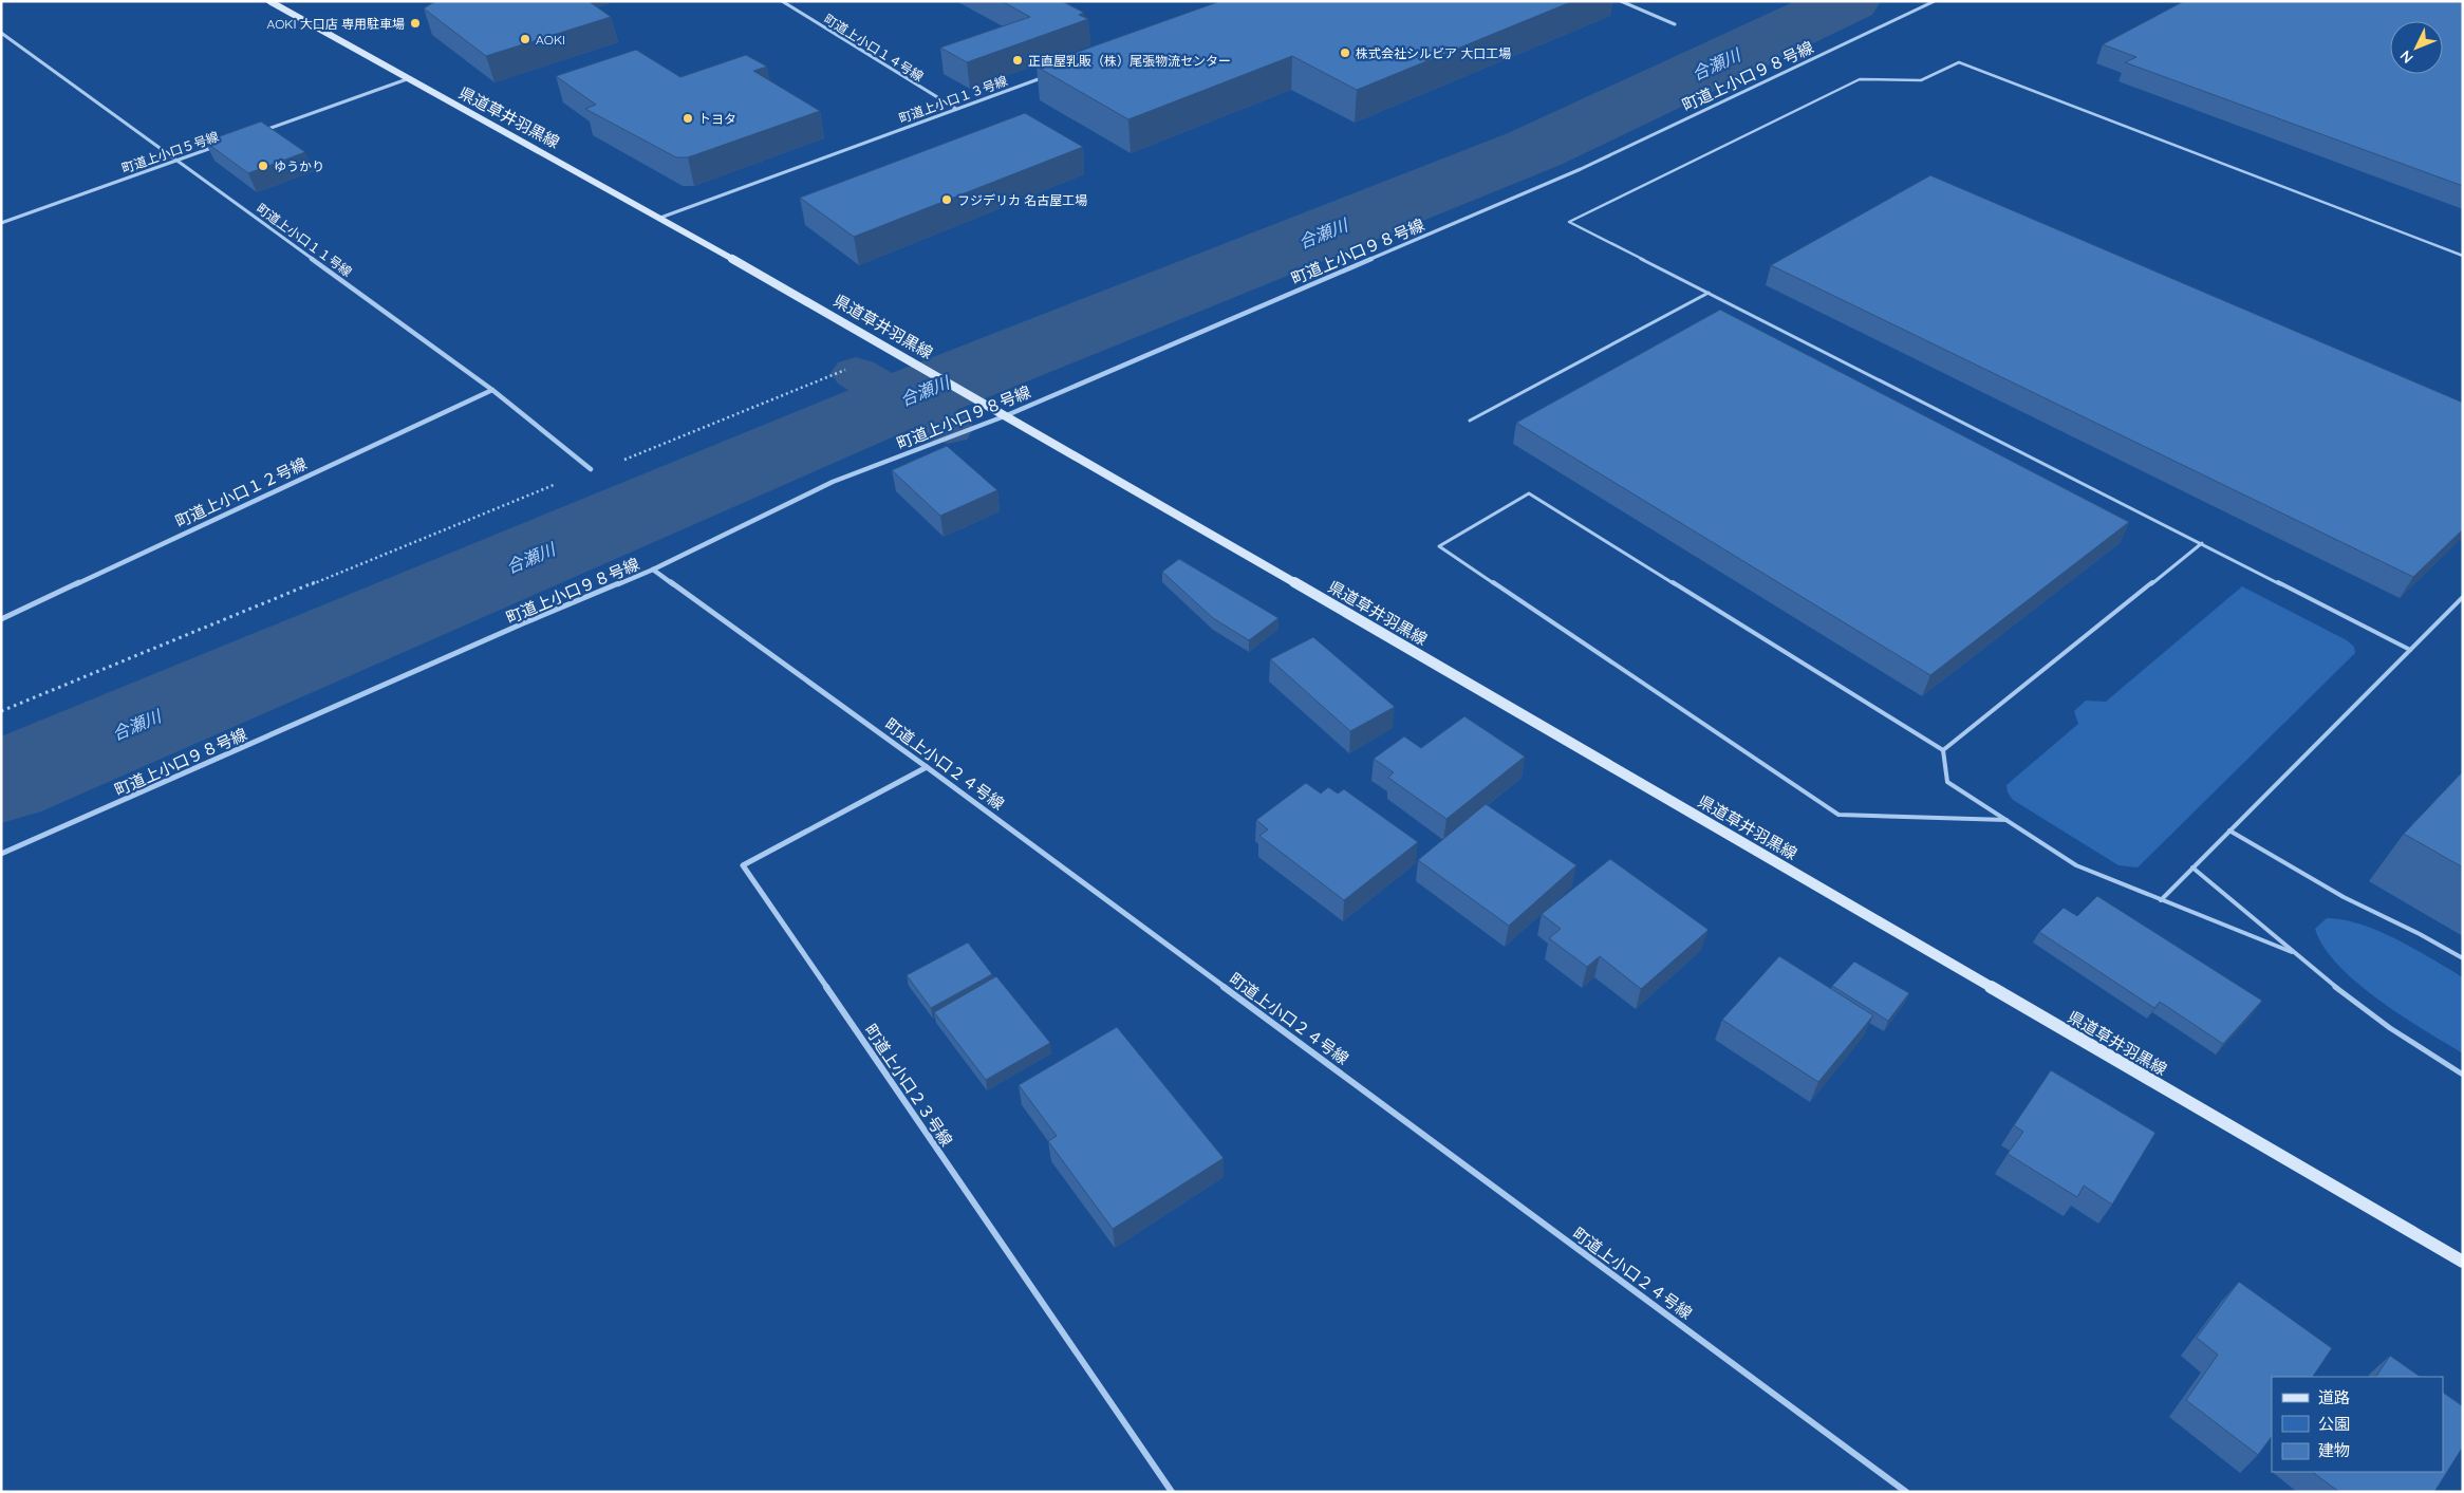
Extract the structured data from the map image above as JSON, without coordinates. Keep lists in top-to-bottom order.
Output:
{
  "streets": {
    "main road": ["県道草井羽黒線"],
    "street": [
      "町道上小口１４号線",
      "町道上小口９８号線",
      "町道上小口１３号線",
      "町道上小口５号線",
      "町道上小口１１号線",
      "町道上小口１２号線",
      "町道上小口２４号線",
      "町道上小口２３号線"
    ]
  },
  "crossings": [
    ["町道上小口１４号線", "町道上小口１３号線"],
    ["町道上小口９８号線", "県道草井羽黒線"],
    ["町道上小口９８号線", "町道上小口２４号線"],
    ["町道上小口１３号線", "県道草井羽黒線"],
    ["町道上小口５号線", "町道上小口１１号線"],
    ["町道上小口１１号線", "町道上小口１２号線"],
    ["町道上小口２４号線", "町道上小口２３号線"]
  ],
  "water": ["合瀬川"],
  "places": [
    "AOKI 大口店 専用駐車場",
    "AOKI",
    "株式会社シルビア 大口工場",
    "正直屋乳販（株）尾張物流センター",
    "トヨタ",
    "ゆうかり",
    "フジデリカ 名古屋工場"
  ],
  "legend": ["道路", "公園", "建物"],
  "north": "bottom left"
}
